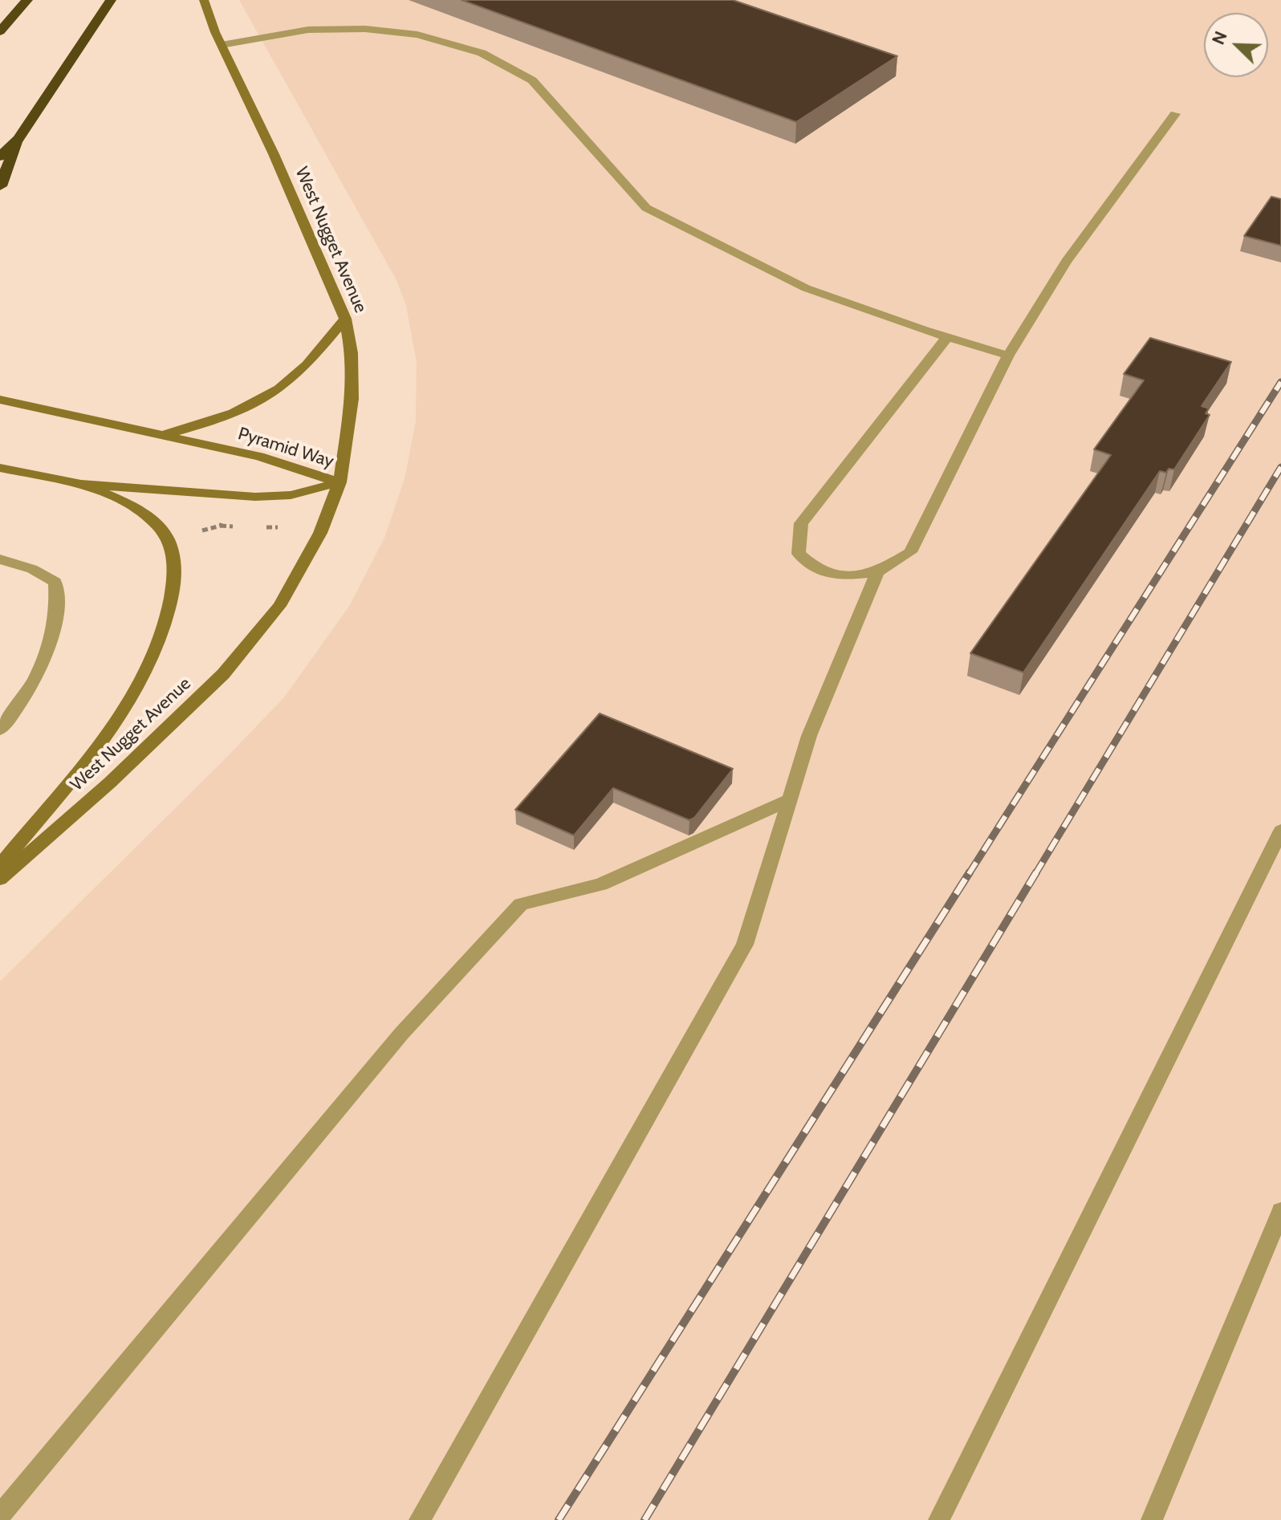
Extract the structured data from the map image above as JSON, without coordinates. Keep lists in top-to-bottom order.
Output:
{
  "streets": {
    "street": ["West Nugget Avenue", "Pyramid Way"]
  },
  "crossings": [
    ["West Nugget Avenue", "Pyramid Way"]
  ],
  "north": "top left"
}
